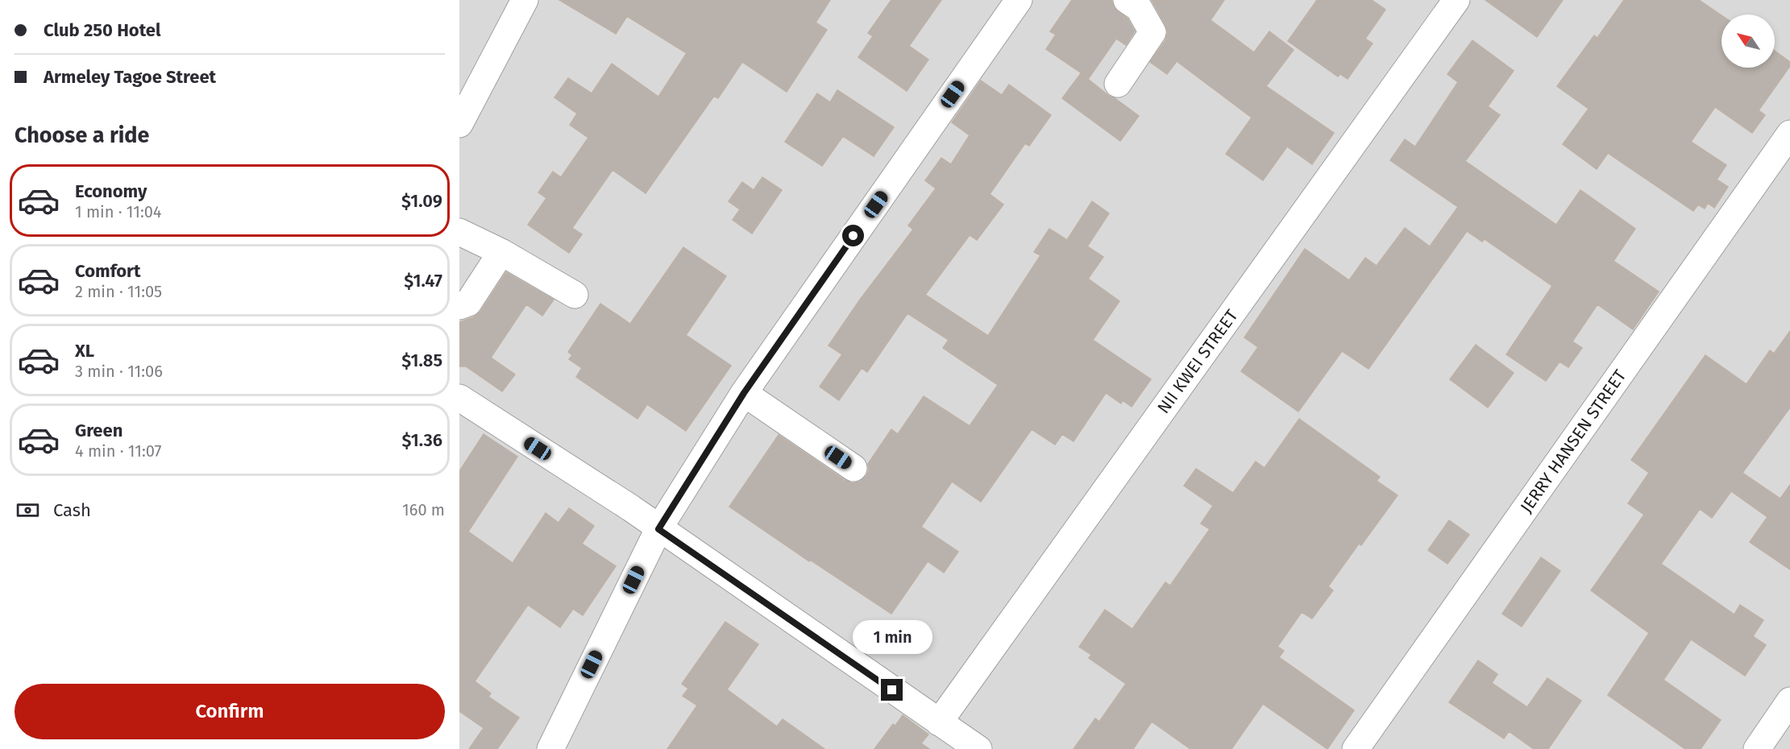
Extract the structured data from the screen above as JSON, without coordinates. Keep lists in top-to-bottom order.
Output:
{
  "streets": {
    "street": ["NII KWEI STREET", "JERRY HANSEN STREET"]
  },
  "north": "top left",
  "page": {
    "banner": ["Club 250 Hotel", "Armeley Tagoe Street"],
    "heading": "Choose a ride",
    "list": [
      {
        "name": "Economy",
        "note": "1 min · 11:04",
        "value": "$1.09"
      },
      {
        "name": "Comfort",
        "note": "2 min · 11:05",
        "value": "$1.47"
      },
      {
        "name": "XL",
        "note": "3 min · 11:06",
        "value": "$1.85"
      },
      {
        "name": "Green",
        "note": "4 min · 11:07",
        "value": "$1.36"
      }
    ],
    "pay": ["Cash", "160 m"],
    "bubble": "1 min",
    "buttons": "Confirm"
  }
}
